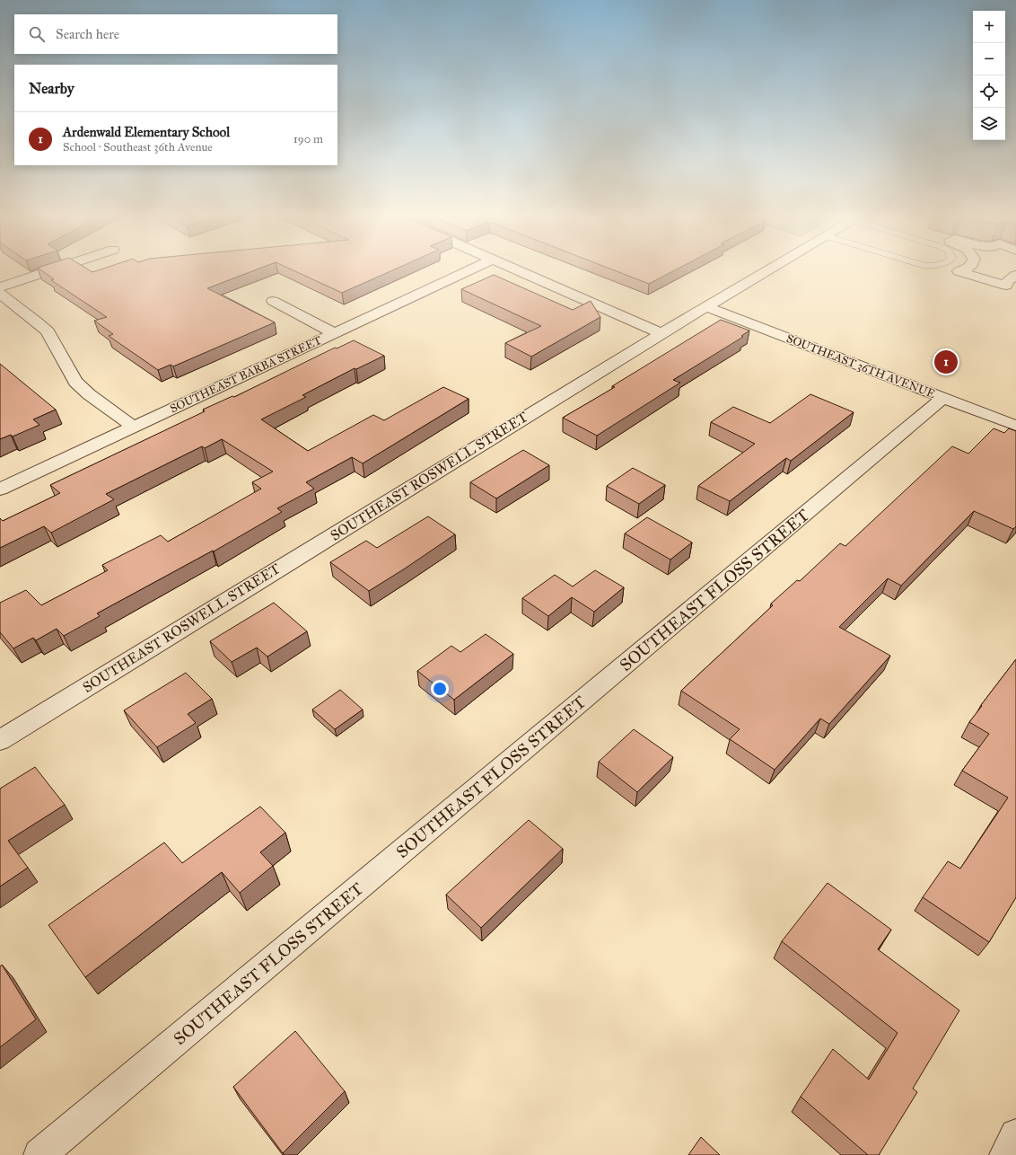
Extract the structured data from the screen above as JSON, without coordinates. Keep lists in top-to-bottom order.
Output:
{
  "streets": {
    "street": [
      "SOUTHEAST 36TH AVENUE",
      "SOUTHEAST BARBA STREET",
      "SOUTHEAST ROSWELL STREET",
      "SOUTHEAST FLOSS STREET"
    ]
  },
  "crossings": [
    ["SOUTHEAST 36TH AVENUE", "SOUTHEAST ROSWELL STREET"],
    ["SOUTHEAST 36TH AVENUE", "SOUTHEAST FLOSS STREET"]
  ],
  "page": {
    "map_buttons": ["+", "−"],
    "search": "Search here",
    "heading": "Nearby",
    "list": [
      {
        "mark": "1",
        "name": "Ardenwald Elementary School",
        "note": "School · Southeast 36th Avenue",
        "value": "190 m"
      }
    ],
    "pins": "1"
  }
}
